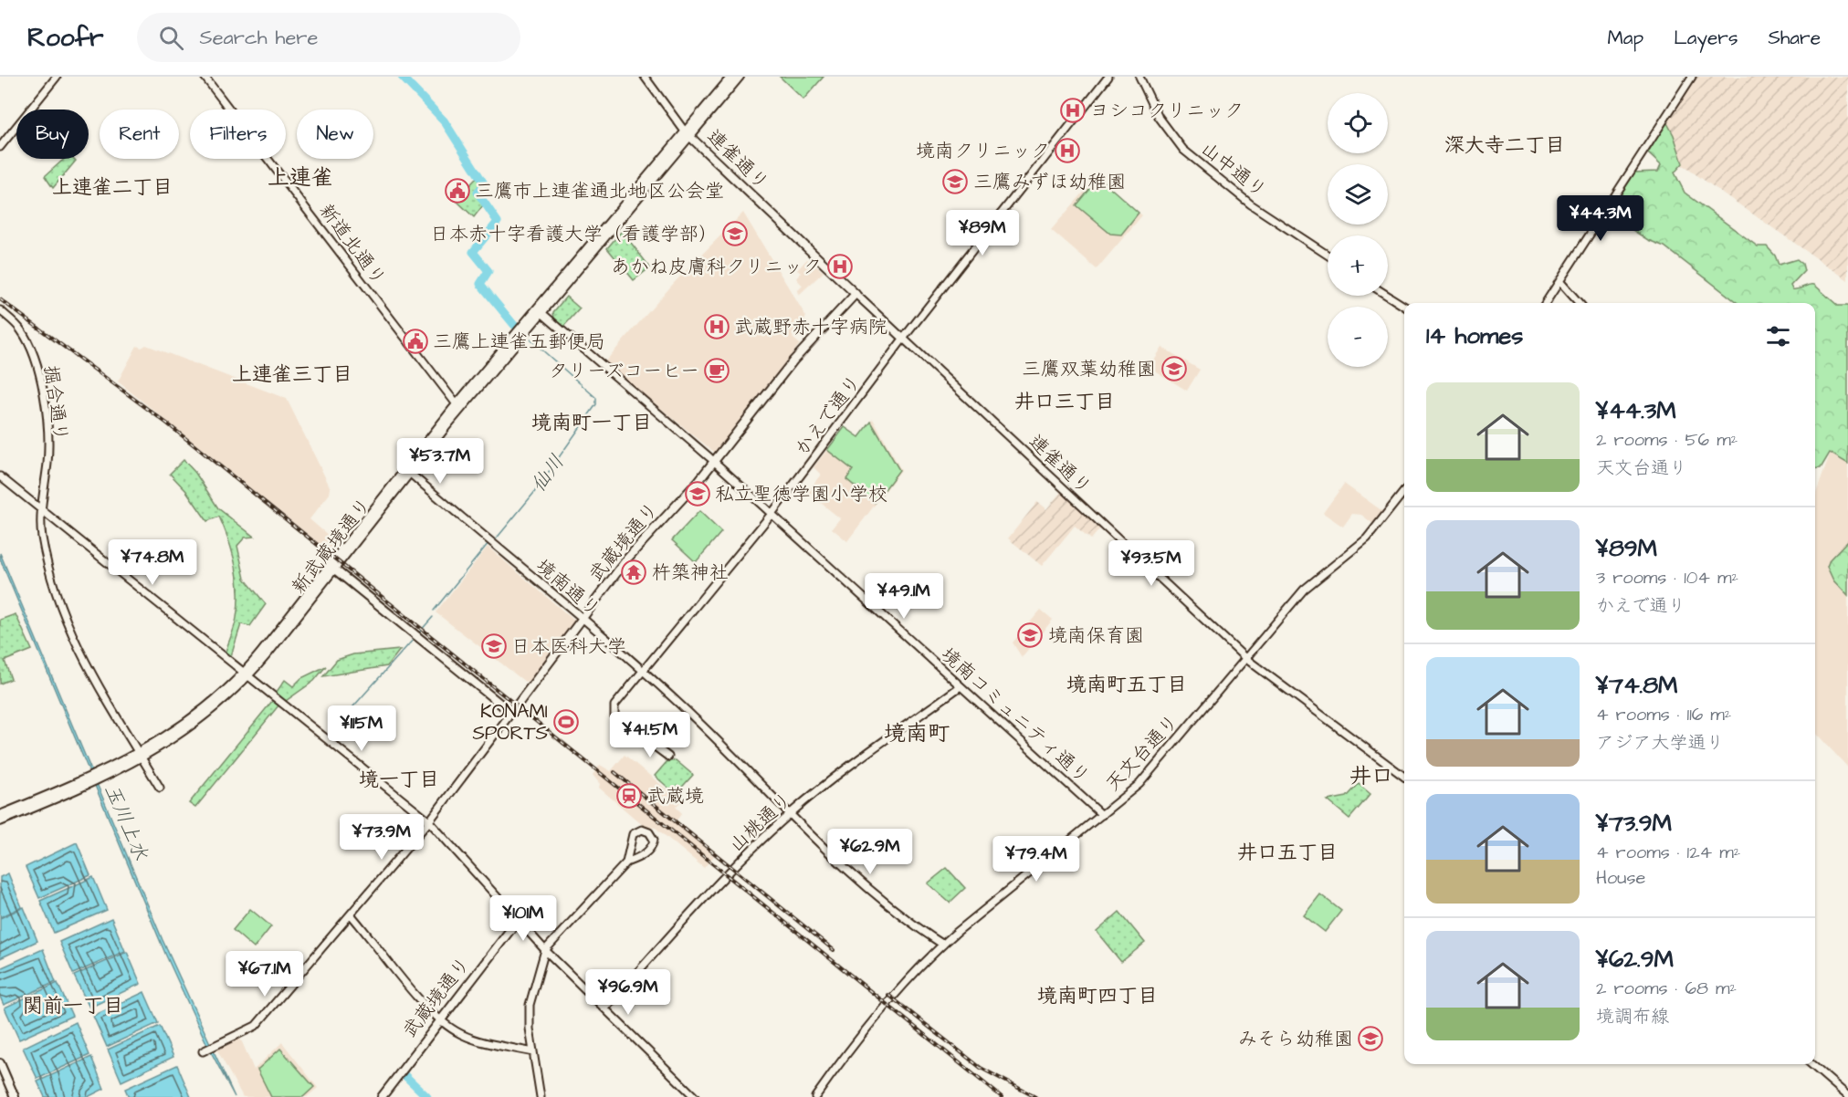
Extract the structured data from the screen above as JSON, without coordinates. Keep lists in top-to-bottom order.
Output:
{
  "streets": {
    "main road": ["連雀通り", "武蔵境通り", "新武蔵境通り"],
    "street": [
      "山中通り",
      "新道北通り",
      "掘合通り",
      "かえで通り",
      "境南通り",
      "境南コミュニティ通り",
      "天文台通り",
      "山桃通り"
    ]
  },
  "crossings": [
    ["連雀通り", "かえで通り"],
    ["連雀通り", "武蔵境通り"],
    ["連雀通り", "新武蔵境通り"],
    ["連雀通り", "天文台通り"],
    ["新道北通り", "新武蔵境通り"],
    ["掘合通り", "新武蔵境通り"],
    ["かえで通り", "境南通り"],
    ["かえで通り", "境南コミュニティ通り"],
    ["武蔵境通り", "境南通り"],
    ["武蔵境通り", "境南コミュニティ通り"],
    ["新武蔵境通り", "境南通り"],
    ["新武蔵境通り", "境南コミュニティ通り"],
    ["境南通り", "天文台通り"],
    ["境南通り", "山桃通り"],
    ["境南コミュニティ通り", "天文台通り"],
    ["境南コミュニティ通り", "山桃通り"]
  ],
  "districts": [
    "深大寺二丁目",
    "上連雀",
    "上連雀二丁目",
    "上連雀三丁目",
    "井口三丁目",
    "境南町一丁目",
    "境南町五丁目",
    "境南町",
    "井口",
    "境一丁目",
    "井口五丁目",
    "境南町四丁目",
    "関前一丁目"
  ],
  "water": ["仙川", "玉川上水"],
  "places": {
    "hospital": [
      "ヨシコクリニック",
      "境南クリニック",
      "あかね皮膚科クリニック",
      "武蔵野赤十字病院"
    ],
    "school or university": [
      "三鷹みずほ幼稚園",
      "日本赤十字看護大学（看護学部）",
      "三鷹双葉幼稚園",
      "私立聖徳学園小学校",
      "境南保育園",
      "日本医科大学",
      "みそら幼稚園"
    ],
    "public building": ["三鷹市上連雀通北地区公会堂", "三鷹上連雀五郵便局"],
    "cafe": ["タリーズコーヒー"],
    "temple": ["杵築神社"],
    "sports": ["KONAMI SPORTS"],
    "station": ["武蔵境"]
  },
  "page": {
    "header": "Roofr",
    "search": "Search here",
    "nav": ["Map", "Layers", "Share"],
    "map_buttons": ["+", "−"],
    "chip": [
      "Buy",
      "Rent",
      "Filters",
      "New"
    ],
    "price": [
      "¥44.3M",
      "¥89M",
      "¥53.7M",
      "¥74.8M",
      "¥93.5M",
      "¥49.1M",
      "¥115M",
      "¥41.5M",
      "¥73.9M",
      "¥62.9M",
      "¥79.4M",
      "¥101M",
      "¥67.1M",
      "¥96.9M"
    ],
    "heading": "14 homes",
    "list": [
      {
        "name": "¥44.3M",
        "note": "2 rooms · 56 m² · 天文台通り"
      },
      {
        "name": "¥89M",
        "note": "3 rooms · 104 m² · かえで通り"
      },
      {
        "name": "¥74.8M",
        "note": "4 rooms · 116 m² · アジア大学通り"
      },
      {
        "name": "¥73.9M",
        "note": "4 rooms · 124 m² · House"
      },
      {
        "name": "¥62.9M",
        "note": "2 rooms · 68 m² · 境調布線"
      }
    ]
  }
}
